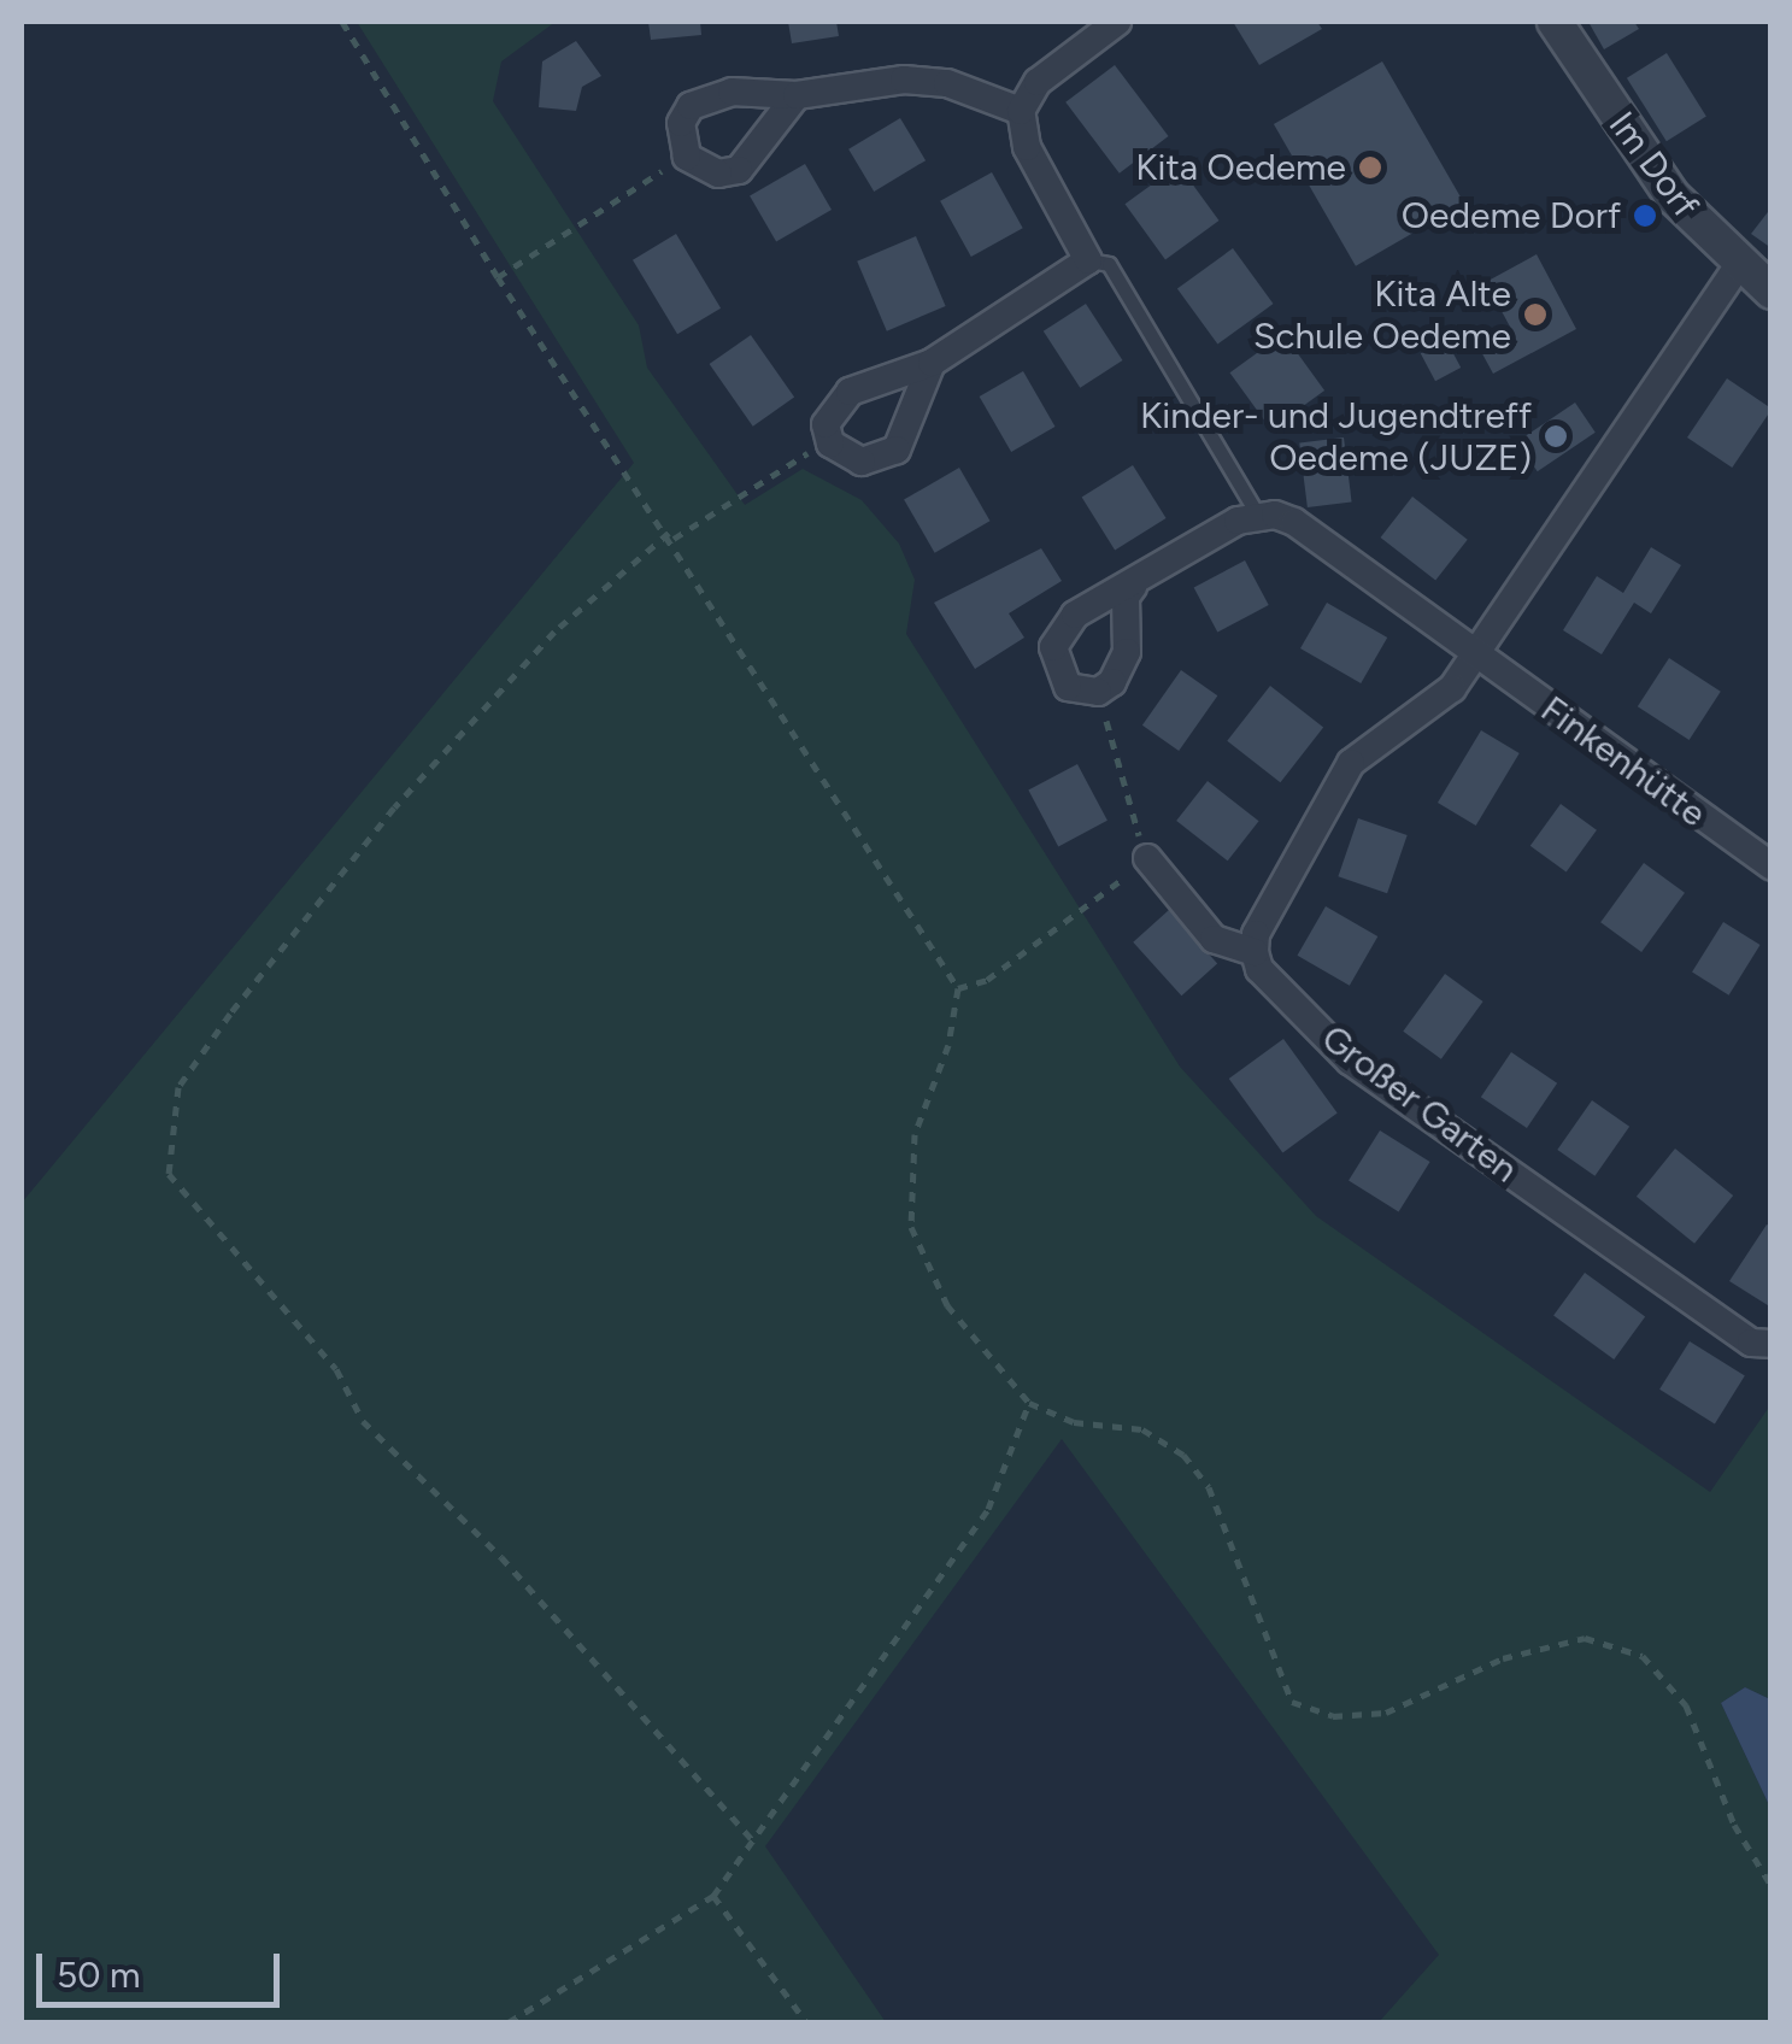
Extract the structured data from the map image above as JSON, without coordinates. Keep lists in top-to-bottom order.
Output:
{
  "streets": {
    "street": ["Im Dorf", "Finkenhütte", "Großer Garten"]
  },
  "places": [
    "Kita Oedeme",
    "Oedeme Dorf",
    "Kita Alte Schule Oedeme",
    "Kinder- und Jugendtreff Oedeme (JUZE)"
  ],
  "scale_bar": "50 m"
}
